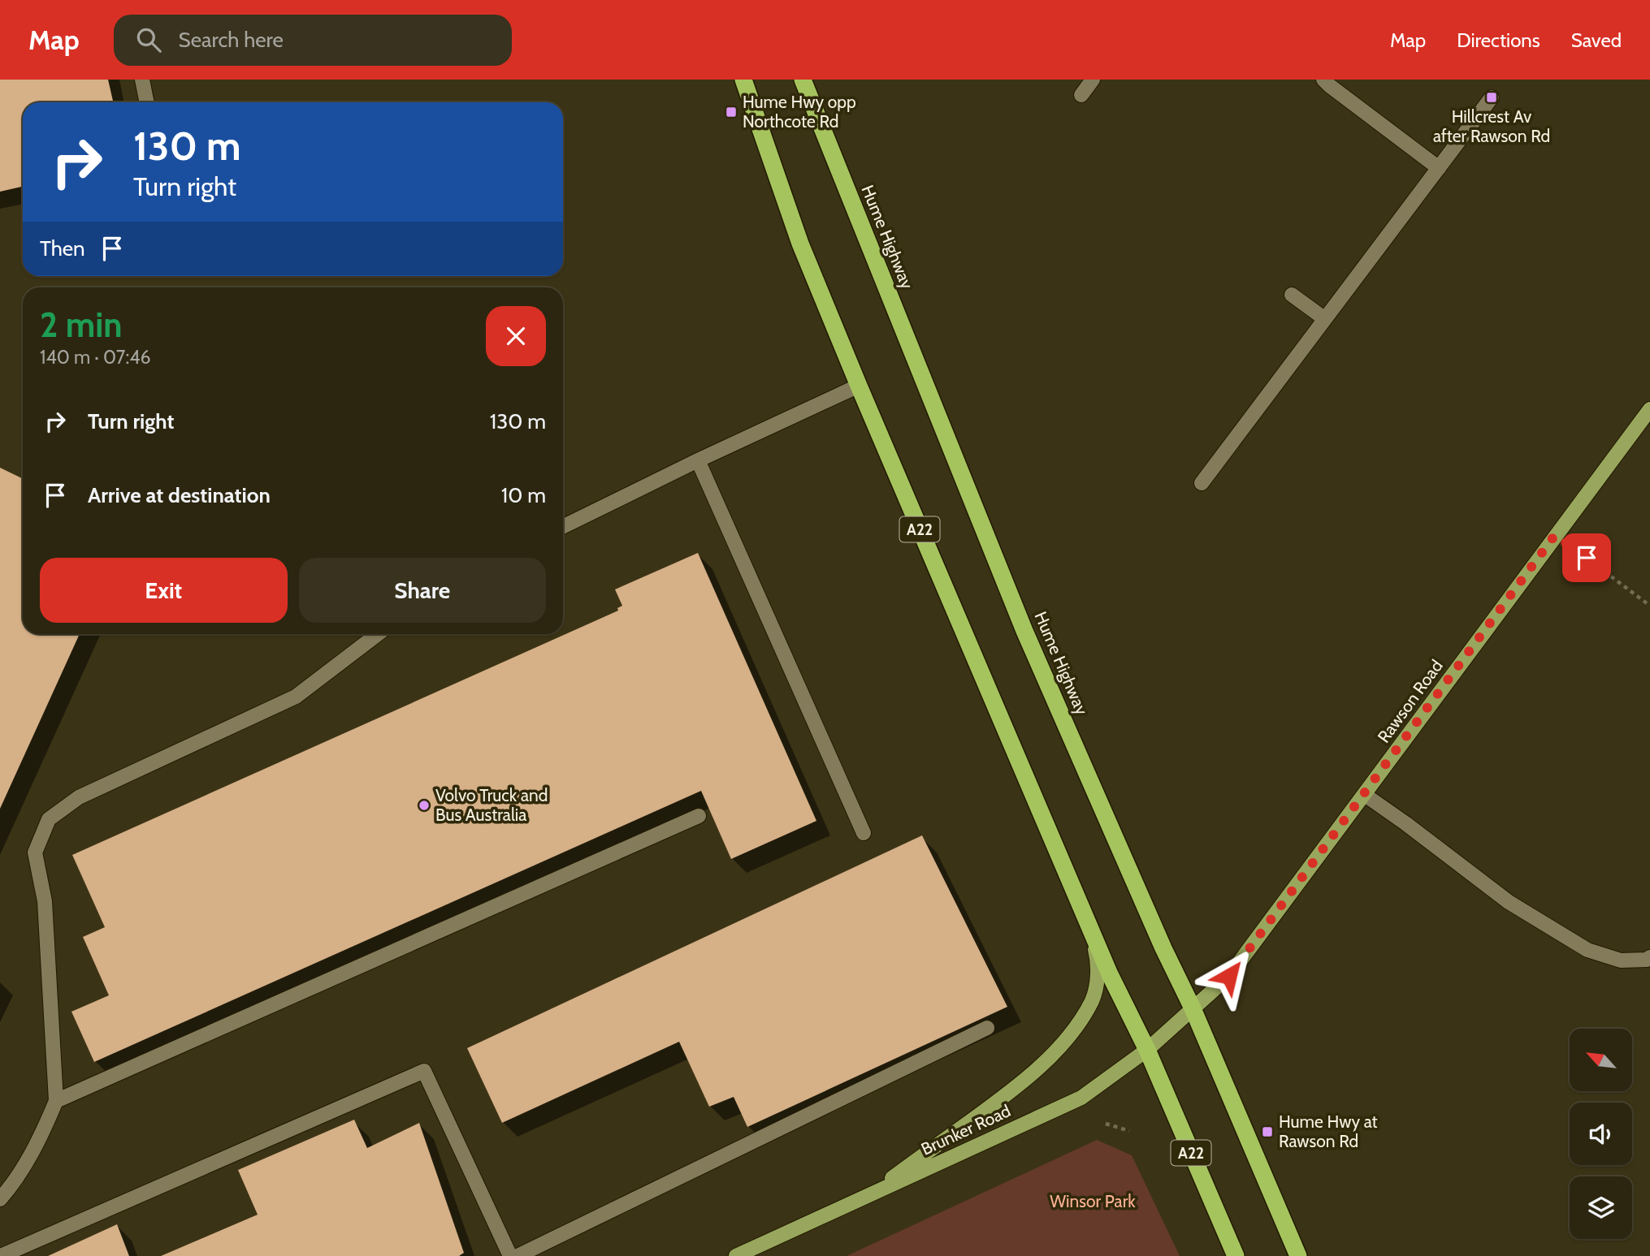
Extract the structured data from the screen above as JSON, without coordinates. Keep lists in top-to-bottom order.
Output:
{
  "streets": {
    "highway": ["Hume Highway", "A22"],
    "main road": ["Rawson Road", "Brunker Road"]
  },
  "crossings": [
    ["Hume Highway", "Rawson Road"],
    ["Hume Highway", "Brunker Road"],
    ["A22", "Brunker Road"],
    ["Rawson Road", "Brunker Road"]
  ],
  "parks": ["Winsor Park"],
  "places": {
    "transit": ["Hillcrest Av after Rawson Rd", "Hume Hwy opp Northcote Rd", "Hume Hwy at Rawson Rd"],
    "other": ["Volvo Truck and Bus Australia"]
  },
  "north": "top left",
  "page": {
    "header": "Map",
    "search": "Search here",
    "nav": ["Map", "Directions", "Saved"],
    "turn": ["130 m", "Turn right"],
    "then": "Then",
    "heading": ["2 min", "140 m · 07:46"],
    "list": [
      {
        "name": "Turn right",
        "value": "130 m"
      },
      {
        "name": "Arrive at destination",
        "value": "10 m"
      }
    ],
    "buttons": ["Exit", "Share"]
  }
}
